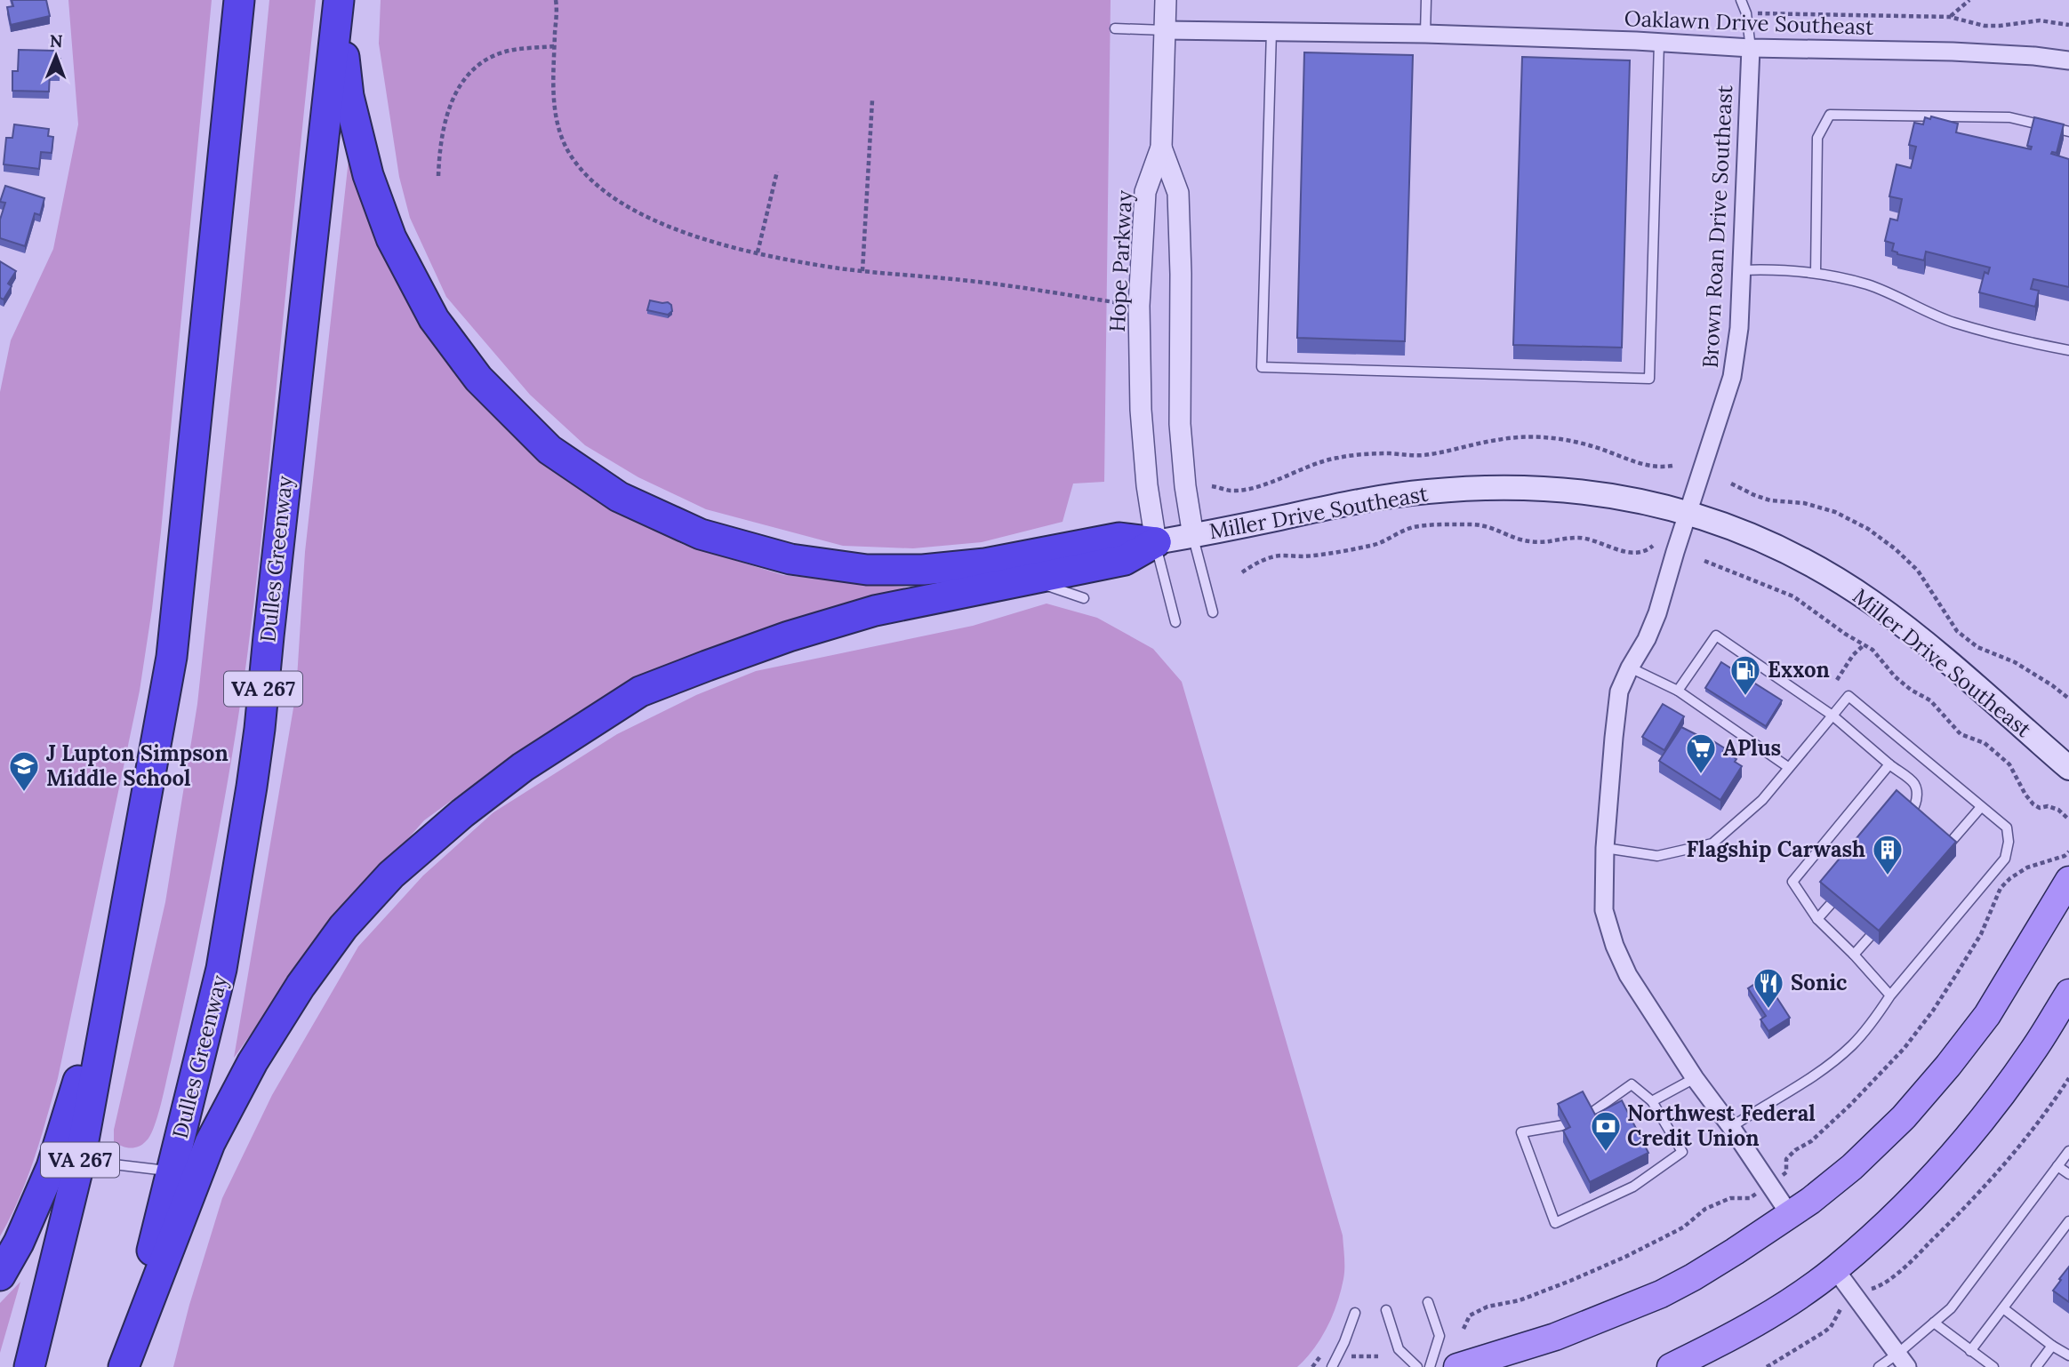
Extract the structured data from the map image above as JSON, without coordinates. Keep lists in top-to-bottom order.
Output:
{
  "streets": {
    "highway": ["Dulles Greenway", "VA 267"],
    "main road": ["Miller Drive Southeast"],
    "street": ["Oaklawn Drive Southeast", "Brown Roan Drive Southeast", "Hope Parkway"]
  },
  "crossings": [
    ["Oaklawn Drive Southeast", "Brown Roan Drive Southeast"],
    ["Brown Roan Drive Southeast", "Miller Drive Southeast"],
    ["Hope Parkway", "Miller Drive Southeast"]
  ],
  "places": {
    "fuel station": ["Exxon"],
    "supermarket": ["APlus"],
    "school or university": ["J Lupton Simpson Middle School"],
    "building": ["Flagship Carwash"],
    "restaurant": ["Sonic"],
    "bank": ["Northwest Federal Credit Union"]
  },
  "north": "top"
}
